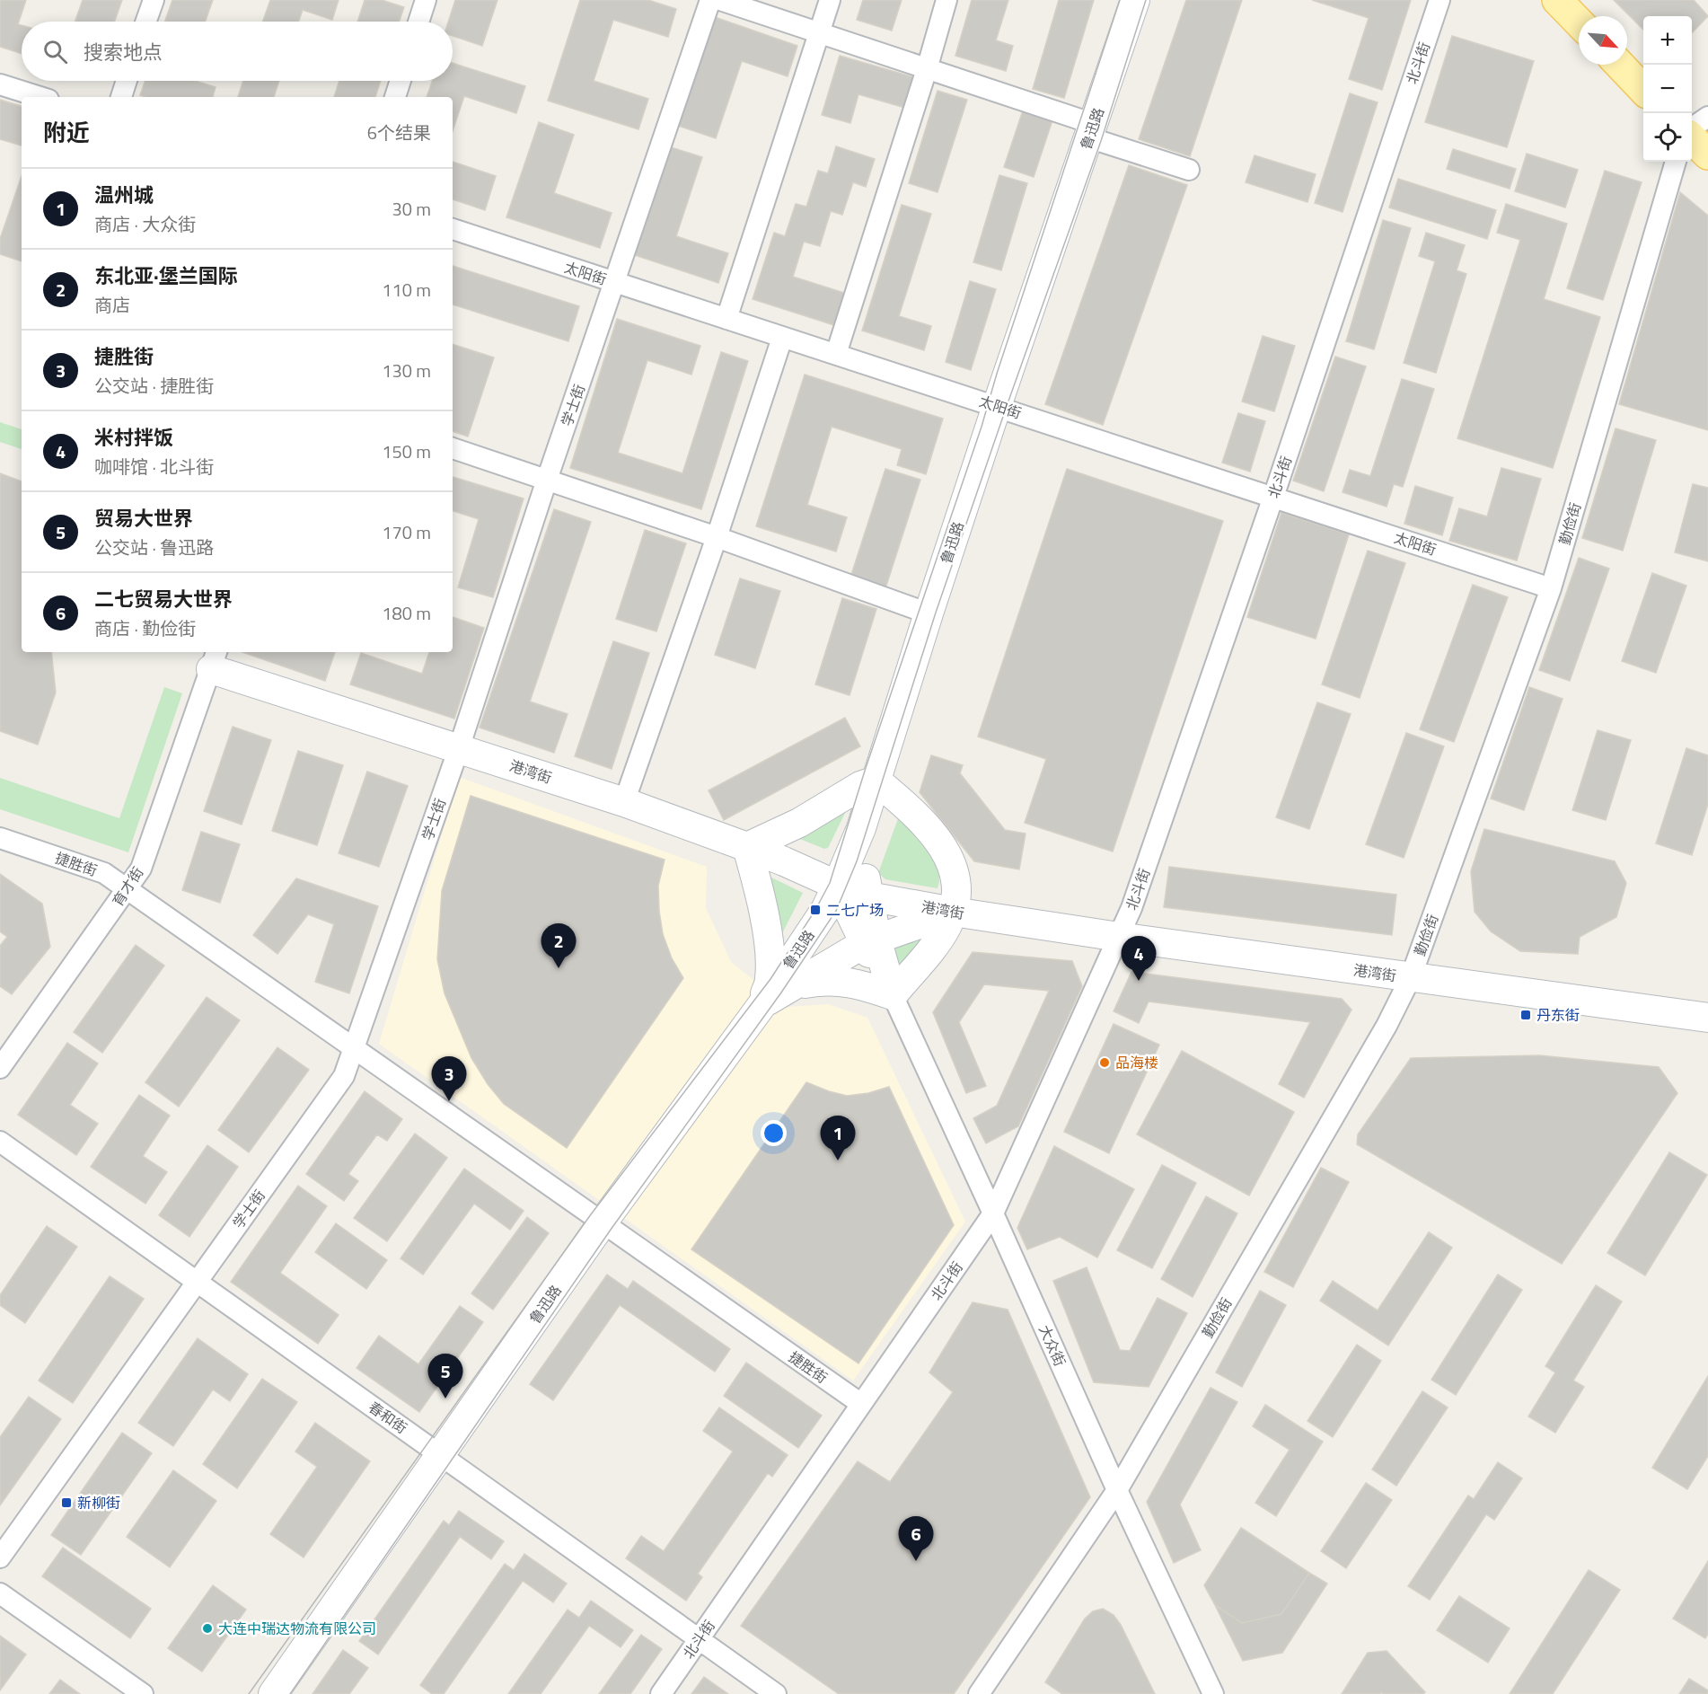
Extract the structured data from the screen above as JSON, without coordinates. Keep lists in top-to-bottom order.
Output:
{
  "streets": {
    "main road": ["鲁迅路", "港湾街"],
    "street": [
      "北斗街",
      "太阳街",
      "学士街",
      "勤俭街",
      "捷胜街",
      "育才街",
      "大众街",
      "春和街"
    ]
  },
  "crossings": [
    ["北斗街", "太阳街"],
    ["北斗街", "港湾街"],
    ["北斗街", "捷胜街"],
    ["北斗街", "大众街"],
    ["北斗街", "春和街"],
    ["鲁迅路", "太阳街"],
    ["鲁迅路", "港湾街"],
    ["鲁迅路", "捷胜街"],
    ["鲁迅路", "春和街"],
    ["太阳街", "学士街"],
    ["太阳街", "勤俭街"],
    ["学士街", "港湾街"],
    ["学士街", "捷胜街"],
    ["学士街", "春和街"],
    ["勤俭街", "港湾街"],
    ["勤俭街", "大众街"],
    ["港湾街", "育才街"],
    ["捷胜街", "育才街"]
  ],
  "places": {
    "transit": ["二七广场", "丹东街", "新柳街"],
    "other": ["品海楼", "大连中瑞达物流有限公司"]
  },
  "north": "bottom right",
  "page": {
    "map_buttons": ["+", "−"],
    "search": "搜索地点",
    "heading": ["附近", "6个结果"],
    "list": [
      {
        "mark": "1",
        "name": "温州城",
        "note": "商店 · 大众街",
        "value": "30 m"
      },
      {
        "mark": "2",
        "name": "东北亚·堡兰国际",
        "note": "商店",
        "value": "110 m"
      },
      {
        "mark": "3",
        "name": "捷胜街",
        "note": "公交站 · 捷胜街",
        "value": "130 m"
      },
      {
        "mark": "4",
        "name": "米村拌饭",
        "note": "咖啡馆 · 北斗街",
        "value": "150 m"
      },
      {
        "mark": "5",
        "name": "贸易大世界",
        "note": "公交站 · 鲁迅路",
        "value": "170 m"
      },
      {
        "mark": "6",
        "name": "二七贸易大世界",
        "note": "商店 · 勤俭街",
        "value": "180 m"
      }
    ],
    "pins": [
      "2",
      "4",
      "3",
      "1",
      "5",
      "6"
    ]
  }
}
